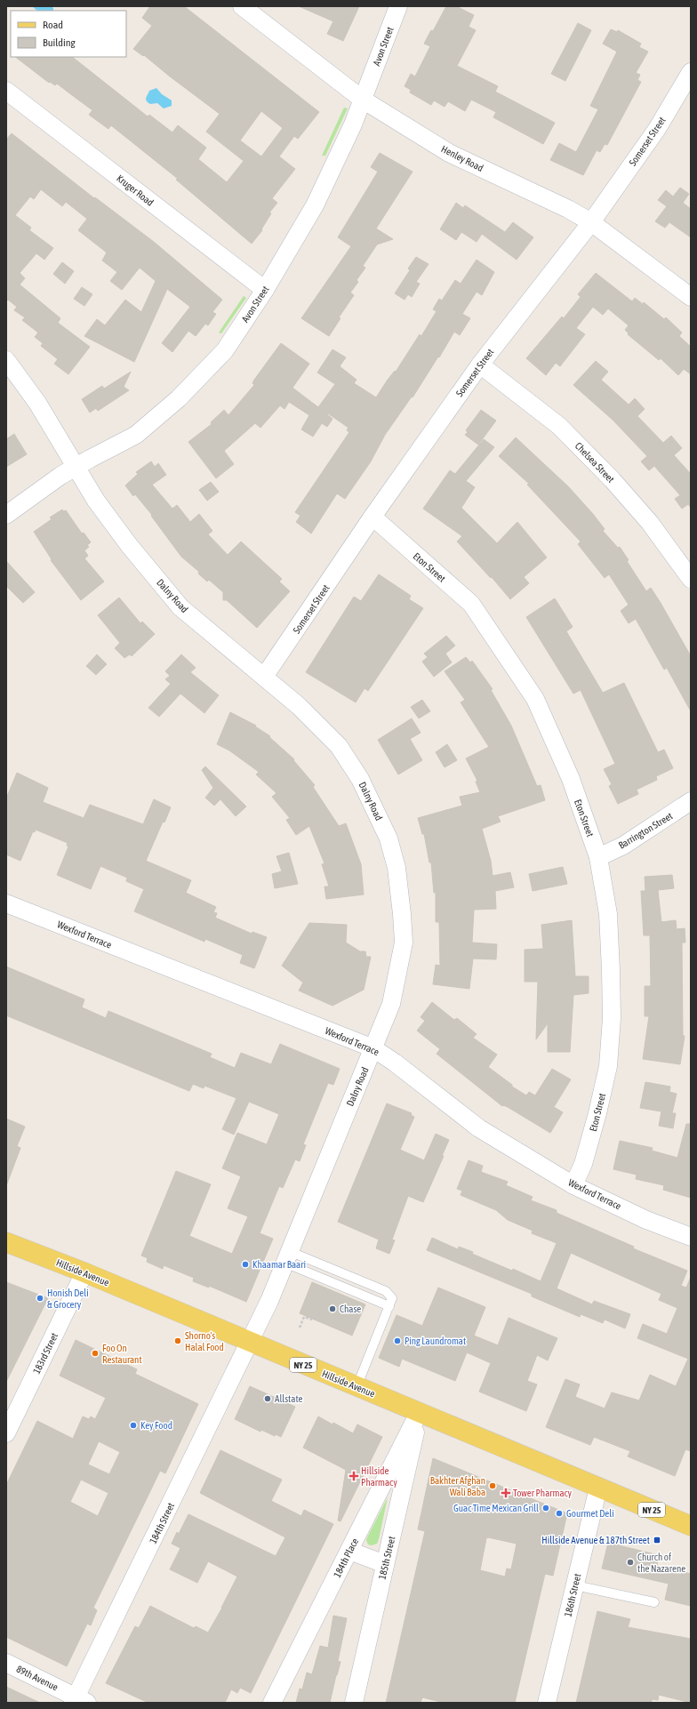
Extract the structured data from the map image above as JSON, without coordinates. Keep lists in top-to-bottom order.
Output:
{
  "streets": {
    "main road": ["Hillside Avenue", "NY 25"],
    "street": [
      "Avon Street",
      "Somerset Street",
      "Henley Road",
      "Kruger Road",
      "Chelsea Street",
      "Eton Street",
      "Dalny Road",
      "Barrington Street",
      "Wexford Terrace",
      "183rd Street",
      "184th Street",
      "184th Place",
      "185th Street",
      "186th Street",
      "89th Avenue"
    ]
  },
  "crossings": [
    ["Avon Street", "Henley Road"],
    ["Avon Street", "Kruger Road"],
    ["Avon Street", "Dalny Road"],
    ["Somerset Street", "Henley Road"],
    ["Somerset Street", "Chelsea Street"],
    ["Somerset Street", "Eton Street"],
    ["Somerset Street", "Dalny Road"],
    ["Eton Street", "Barrington Street"],
    ["Eton Street", "Wexford Terrace"],
    ["Dalny Road", "Wexford Terrace"],
    ["Dalny Road", "Hillside Avenue"],
    ["Dalny Road", "184th Street"],
    ["Hillside Avenue", "183rd Street"],
    ["Hillside Avenue", "184th Street"],
    ["Hillside Avenue", "184th Place"],
    ["Hillside Avenue", "185th Street"],
    ["Hillside Avenue", "186th Street"],
    ["184th Street", "89th Avenue"],
    ["184th Place", "185th Street"]
  ],
  "places": {
    "other": [
      "Khaamar Baari",
      "Honish Deli & Grocery",
      "Chase",
      "Shorno's Halal Food",
      "Ping Laundromat",
      "Foo On Restaurant",
      "Allstate",
      "Key Food",
      "Bakhter Afghan Wali Baba",
      "Guac Time Mexican Grill",
      "Gourmet Deli",
      "Church of the Nazarene"
    ],
    "health": ["Hillside Pharmacy", "Tower Pharmacy"],
    "transit": ["Hillside Avenue & 187th Street"]
  },
  "legend": ["Road", "Building"]
}
